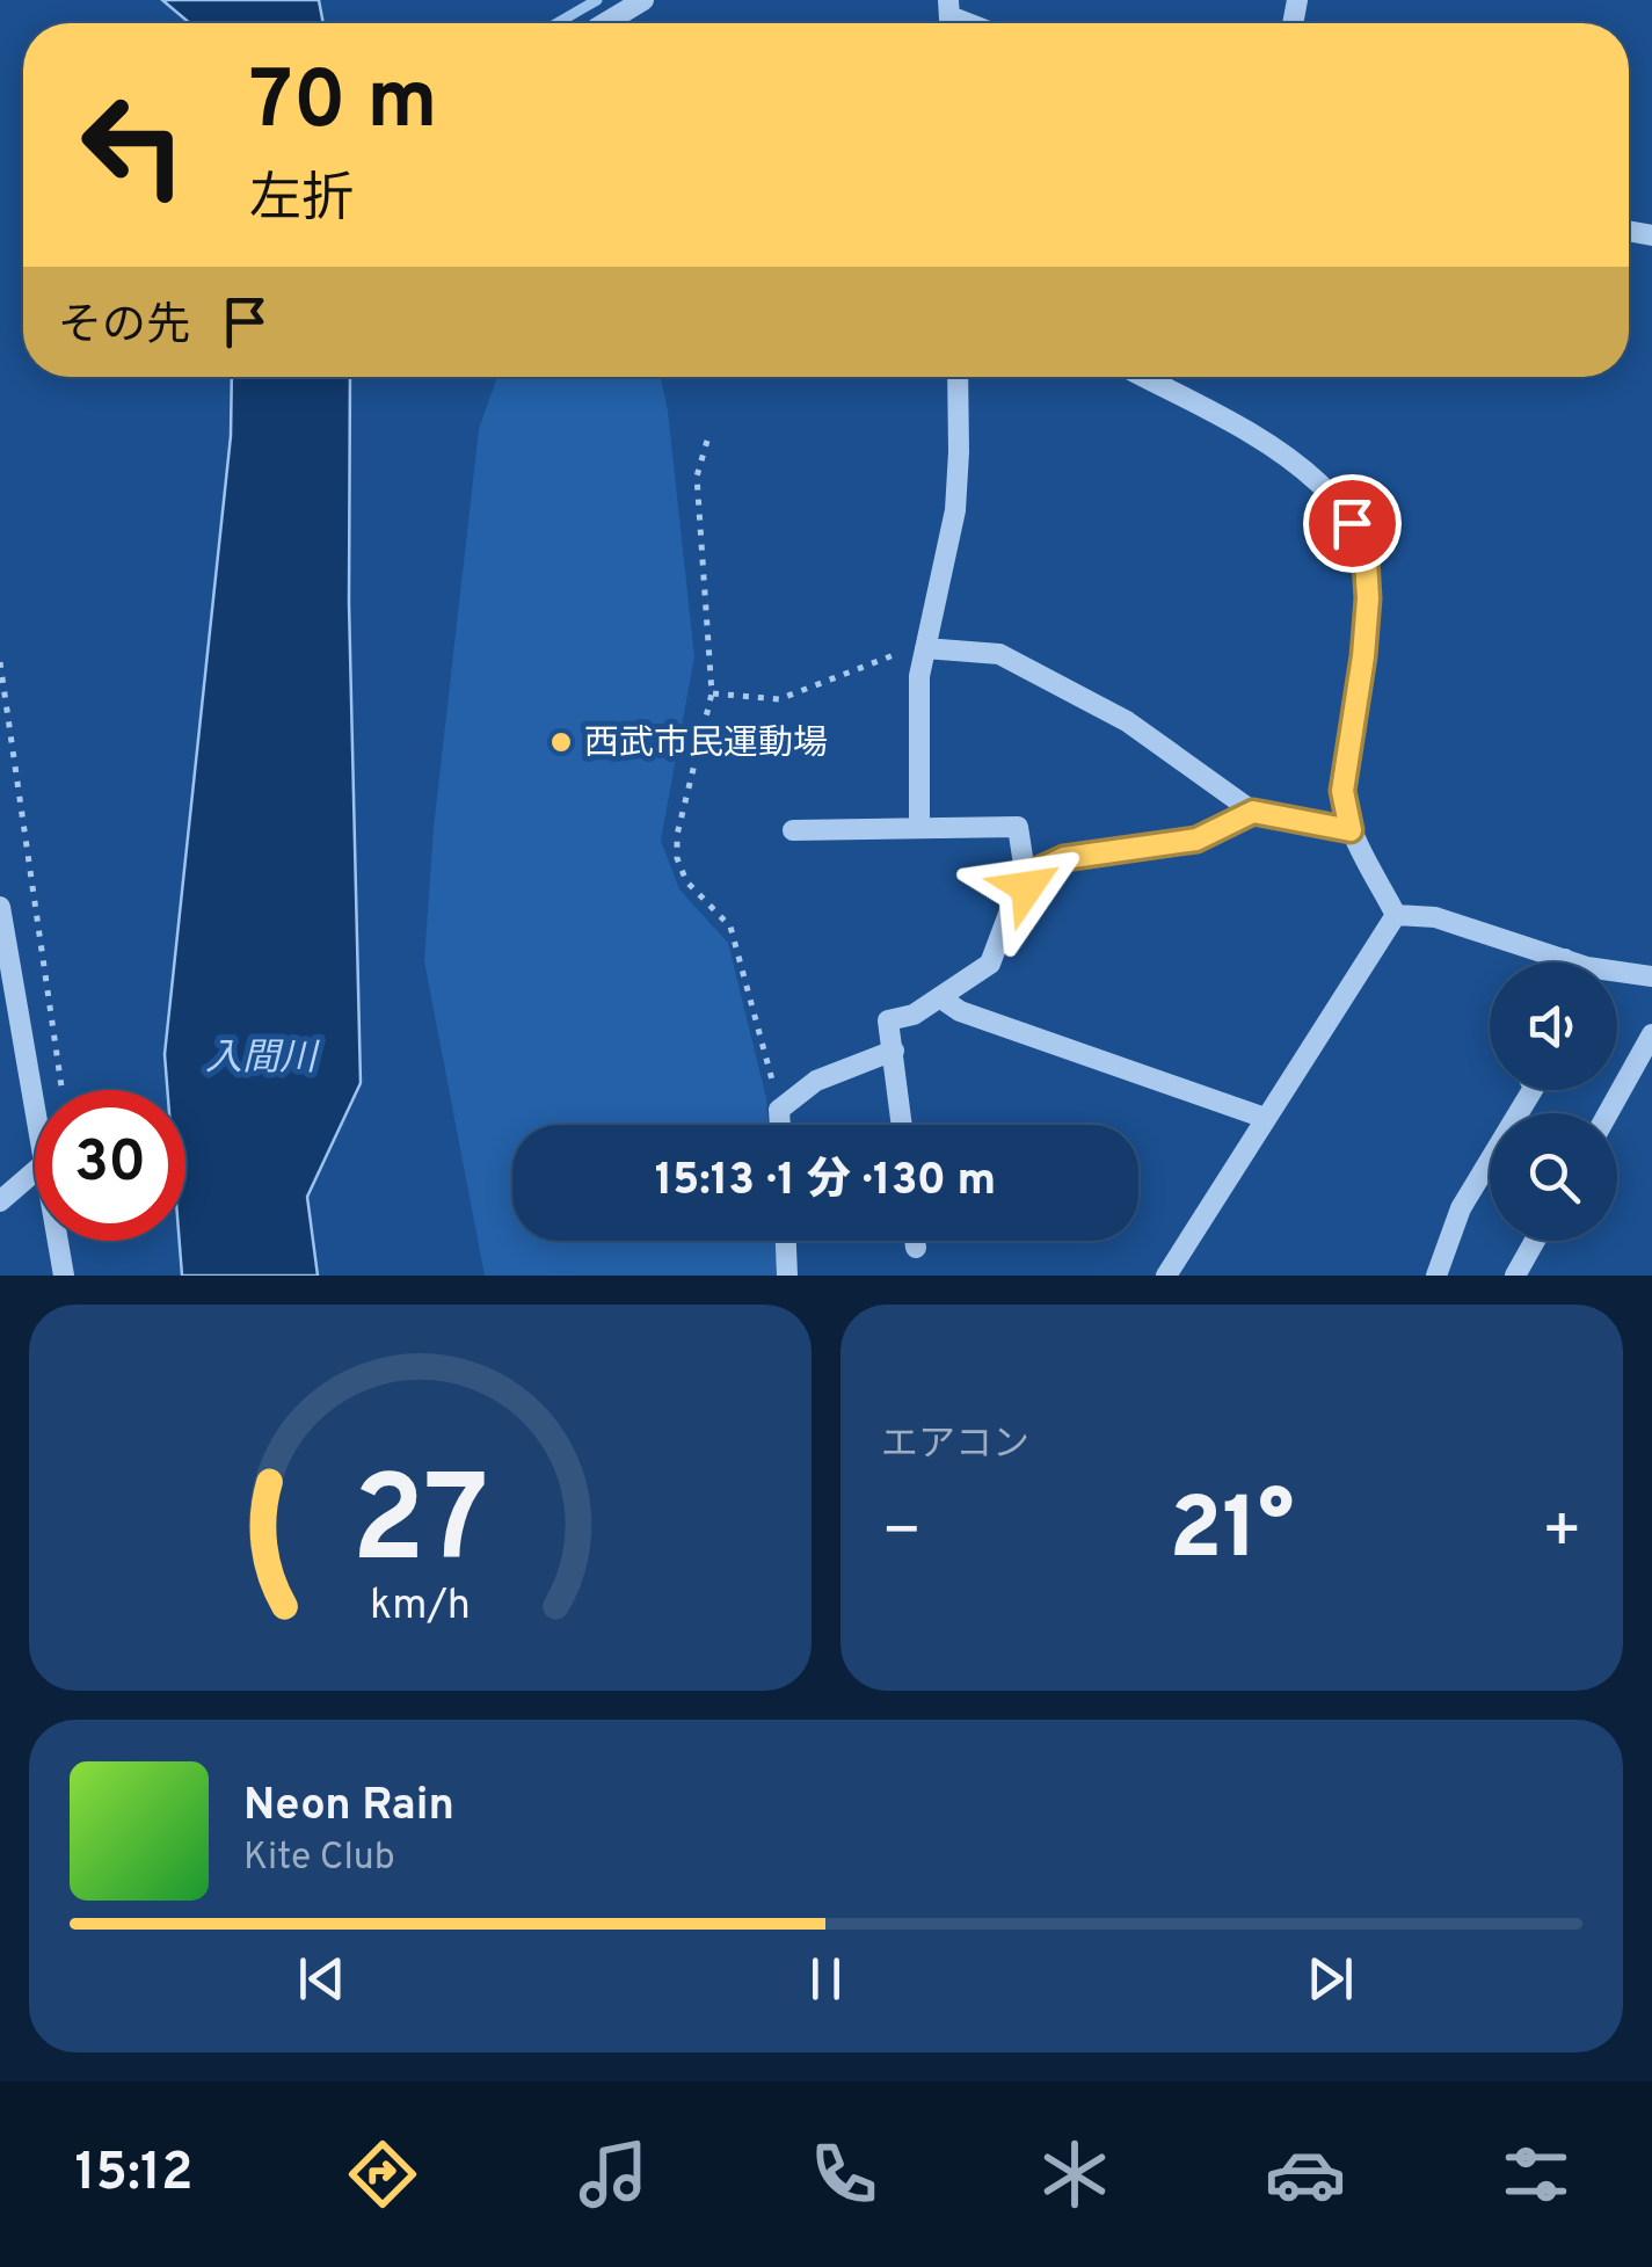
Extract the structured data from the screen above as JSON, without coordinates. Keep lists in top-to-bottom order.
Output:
{
  "water": ["入間川"],
  "places": ["西武市民運動場"],
  "page": {
    "turn": ["70 m", "左折"],
    "then": "その先",
    "limit": "30",
    "trip": "15:13 · 1 分 · 130 m",
    "tile": "エアコン",
    "heat": ["−", "21°", "+"],
    "song": ["Neon Rain", "Kite Club"],
    "tabs": "15:12",
    "gauge": ["27", "km/h"]
  }
}
